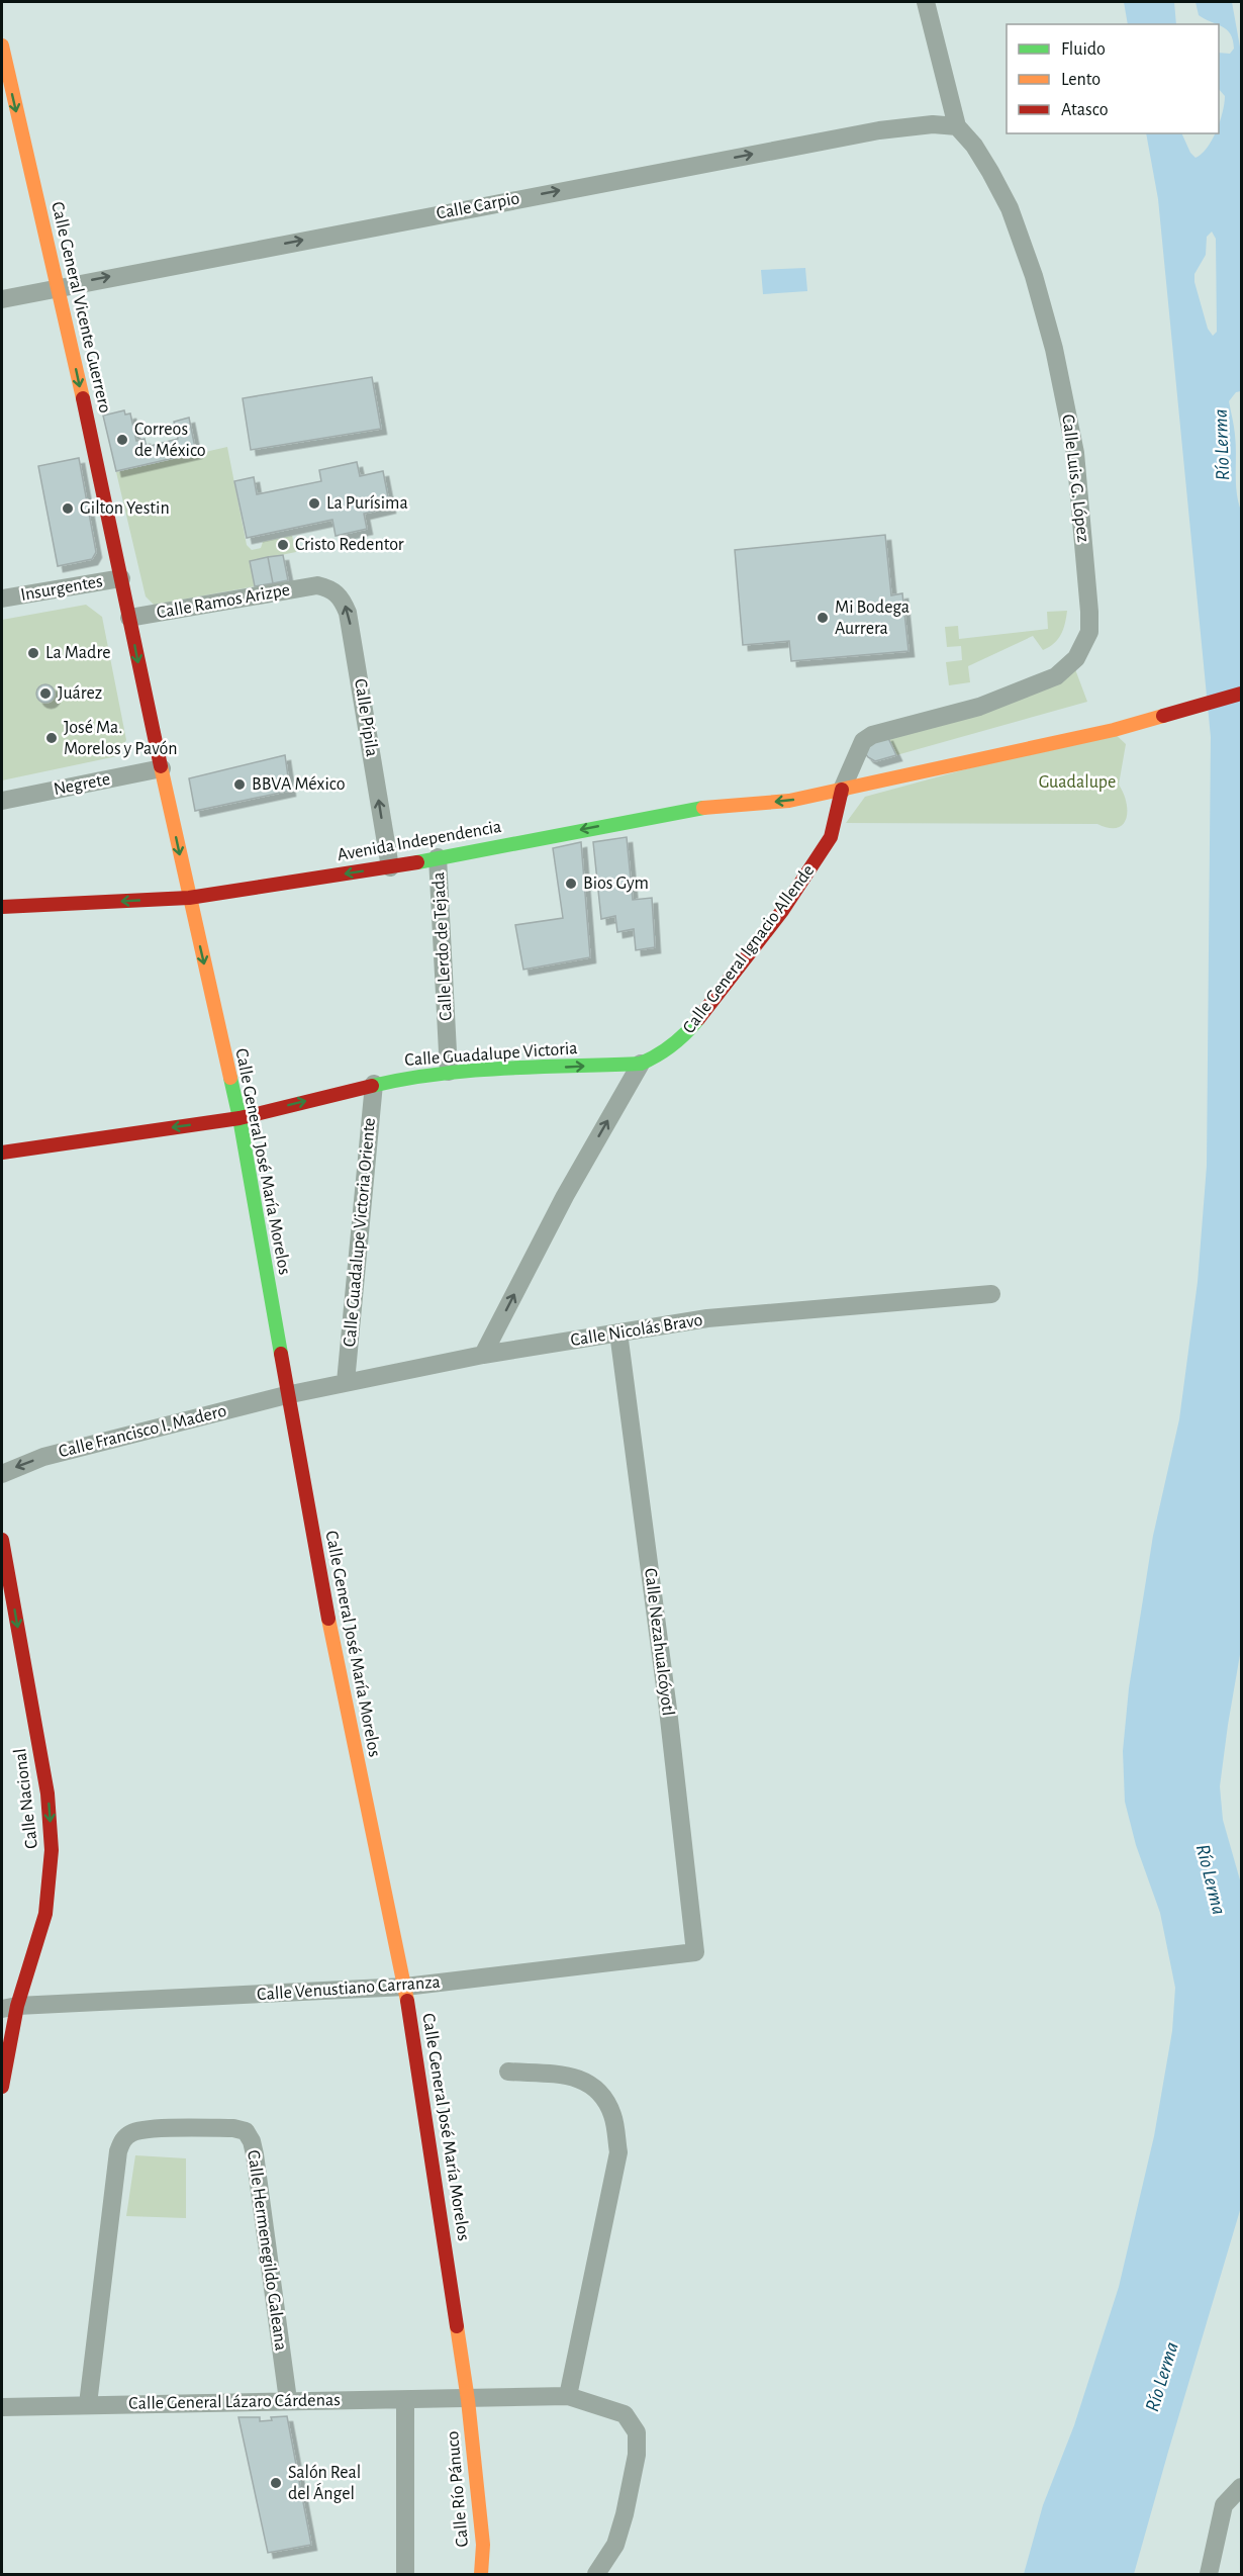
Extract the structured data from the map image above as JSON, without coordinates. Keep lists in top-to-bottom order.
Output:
{
  "streets": {
    "street": [
      "Calle Carpio",
      "Calle General Vicente Guerrero",
      "Calle Luis G. López",
      "Insurgentes",
      "Calle Ramos Arizpe",
      "Calle Pípila",
      "Negrete",
      "Avenida Independencia",
      "Calle Lerdo de Tejada",
      "Calle General Ignacio Allende",
      "Calle Guadalupe Victoria",
      "Calle General José María Morelos",
      "Calle Guadalupe Victoria Oriente",
      "Calle Nicolás Bravo",
      "Calle Francisco I. Madero",
      "Calle Nezahualcóyotl",
      "Calle Nacional",
      "Calle Venustiano Carranza",
      "Calle Hermenegildo Galeana",
      "Calle General Lázaro Cárdenas",
      "Calle Río Pánuco"
    ]
  },
  "crossings": [
    ["Calle Carpio", "Calle General Vicente Guerrero"],
    ["Calle Carpio", "Calle Luis G. López"],
    ["Calle General Vicente Guerrero", "Insurgentes"],
    ["Calle General Vicente Guerrero", "Calle Ramos Arizpe"],
    ["Calle General Vicente Guerrero", "Negrete"],
    ["Calle General Vicente Guerrero", "Avenida Independencia"],
    ["Calle General Vicente Guerrero", "Calle General José María Morelos"],
    ["Calle Luis G. López", "Avenida Independencia"],
    ["Calle Luis G. López", "Calle General Ignacio Allende"],
    ["Calle Ramos Arizpe", "Calle Pípila"],
    ["Calle Pípila", "Avenida Independencia"],
    ["Avenida Independencia", "Calle Lerdo de Tejada"],
    ["Avenida Independencia", "Calle General Ignacio Allende"],
    ["Avenida Independencia", "Calle General José María Morelos"],
    ["Calle Lerdo de Tejada", "Calle Guadalupe Victoria"],
    ["Calle General Ignacio Allende", "Calle Guadalupe Victoria"],
    ["Calle Guadalupe Victoria", "Calle General José María Morelos"],
    ["Calle Guadalupe Victoria", "Calle Guadalupe Victoria Oriente"],
    ["Calle General José María Morelos", "Calle Nicolás Bravo"],
    ["Calle General José María Morelos", "Calle Francisco I. Madero"],
    ["Calle General José María Morelos", "Calle Venustiano Carranza"],
    ["Calle General José María Morelos", "Calle General Lázaro Cárdenas"],
    ["Calle General José María Morelos", "Calle Río Pánuco"],
    ["Calle Guadalupe Victoria Oriente", "Calle Nicolás Bravo"],
    ["Calle Nicolás Bravo", "Calle Francisco I. Madero"],
    ["Calle Nicolás Bravo", "Calle Nezahualcóyotl"],
    ["Calle Nezahualcóyotl", "Calle Venustiano Carranza"],
    ["Calle Nacional", "Calle Venustiano Carranza"],
    ["Calle Hermenegildo Galeana", "Calle General Lázaro Cárdenas"],
    ["Calle General Lázaro Cárdenas", "Calle Río Pánuco"]
  ],
  "one_way": [
    "Calle Carpio",
    "Calle General Vicente Guerrero",
    "Calle Pípila",
    "Avenida Independencia",
    "Calle Francisco I. Madero",
    "Calle Nacional"
  ],
  "water": ["Río Lerma"],
  "parks": ["Guadalupe"],
  "places": [
    "Correos de México",
    "La Purísima",
    "Gilton Yestin",
    "Cristo Redentor",
    "Mi Bodega Aurrera",
    "La Madre",
    "Juárez",
    "José Ma. Morelos y Pavón",
    "BBVA México",
    "Bios Gym",
    "Salón Real del Ángel"
  ],
  "legend": ["Fluido", "Lento", "Atasco"]
}
